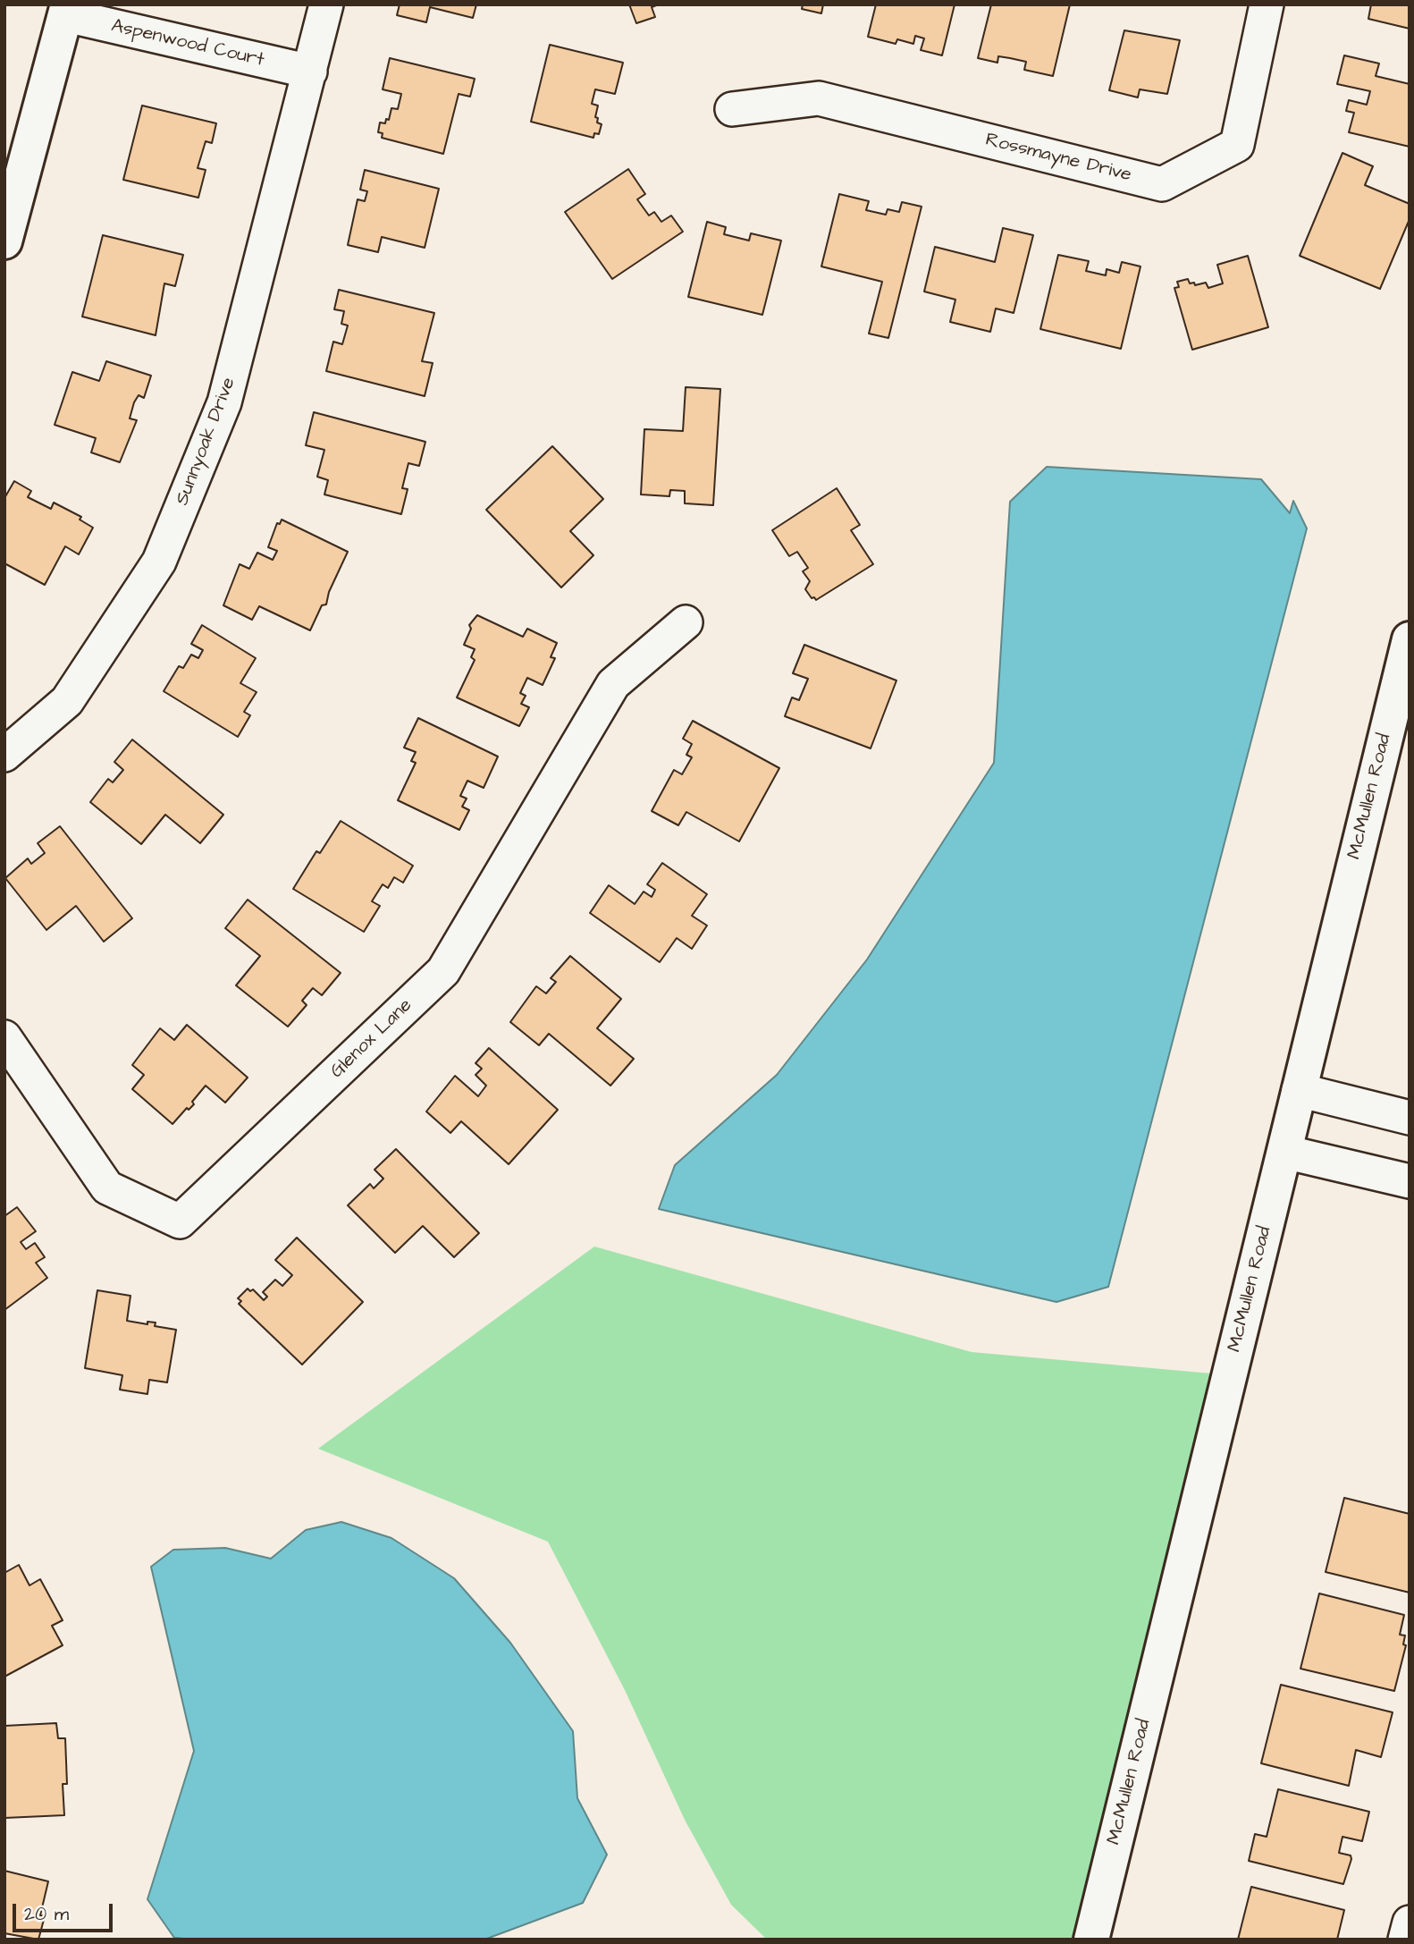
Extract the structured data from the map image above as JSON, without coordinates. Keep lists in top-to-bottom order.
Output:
{
  "streets": {
    "street": [
      "Aspenwood Court",
      "Rossmayne Drive",
      "Sunnyoak Drive",
      "McMullen Road",
      "Glenox Lane"
    ]
  },
  "crossings": [
    ["Aspenwood Court", "Sunnyoak Drive"]
  ],
  "scale_bar": "20 m"
}
